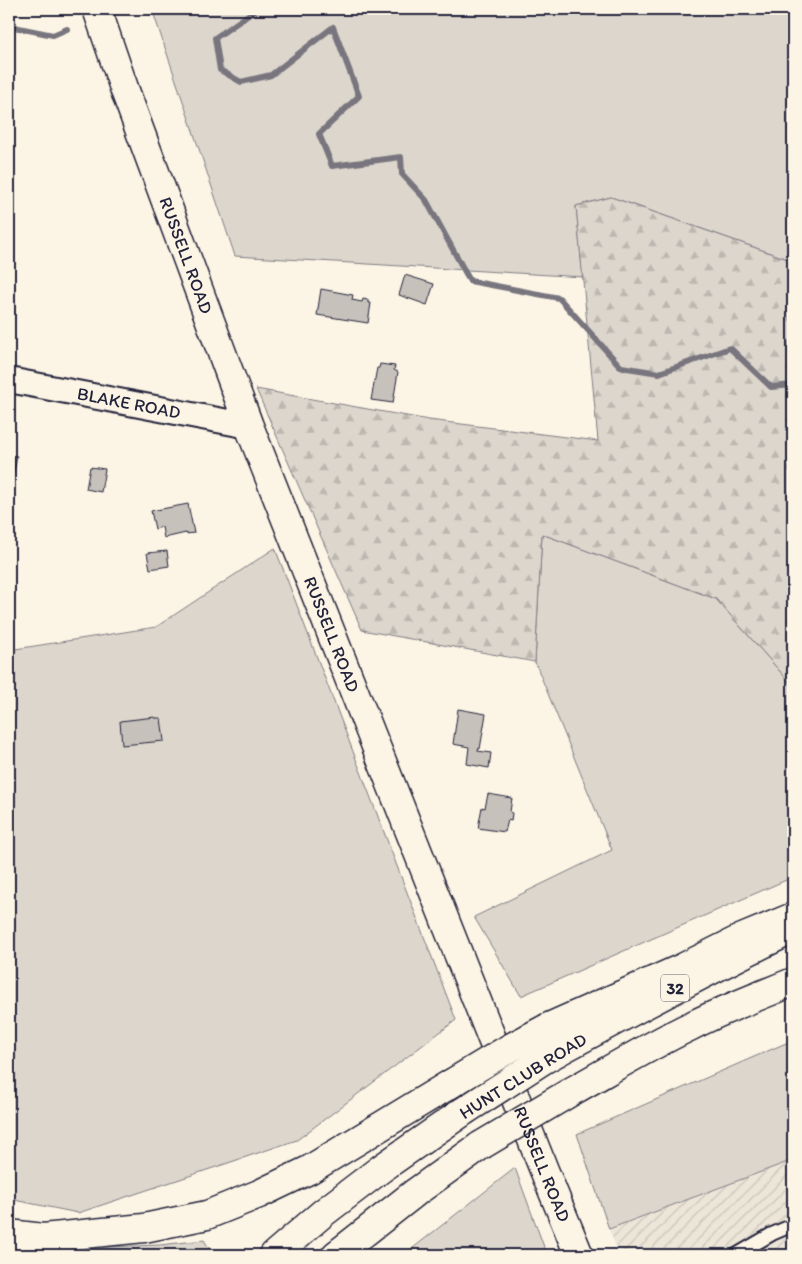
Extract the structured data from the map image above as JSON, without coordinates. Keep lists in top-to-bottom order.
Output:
{
  "streets": {
    "main road": ["RUSSELL ROAD", "32", "HUNT CLUB ROAD"],
    "street": ["BLAKE ROAD"]
  },
  "crossings": [
    ["RUSSELL ROAD", "BLAKE ROAD"]
  ]
}
